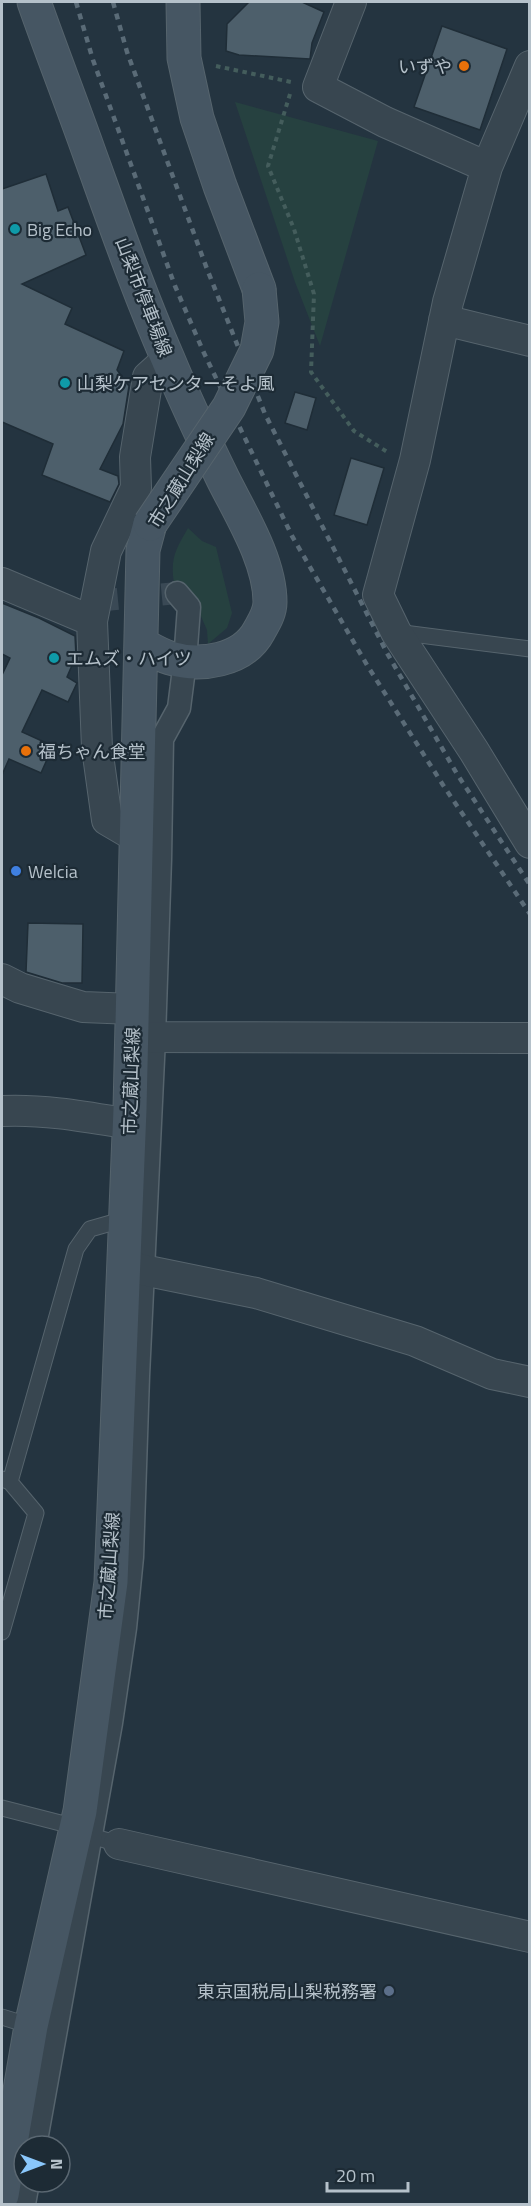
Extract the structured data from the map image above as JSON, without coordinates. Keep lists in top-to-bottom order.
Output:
{
  "streets": {
    "main road": ["山梨市停車場線", "市之蔵山梨線"]
  },
  "crossings": [
    ["山梨市停車場線", "市之蔵山梨線"]
  ],
  "places": [
    "いずや",
    "Big Echo",
    "山梨ケアセンターそよ風",
    "エムズ・ハイツ",
    "福ちゃん食堂",
    "Welcia",
    "東京国税局山梨税務署"
  ],
  "scale_bar": "20 m",
  "north": "right"
}
